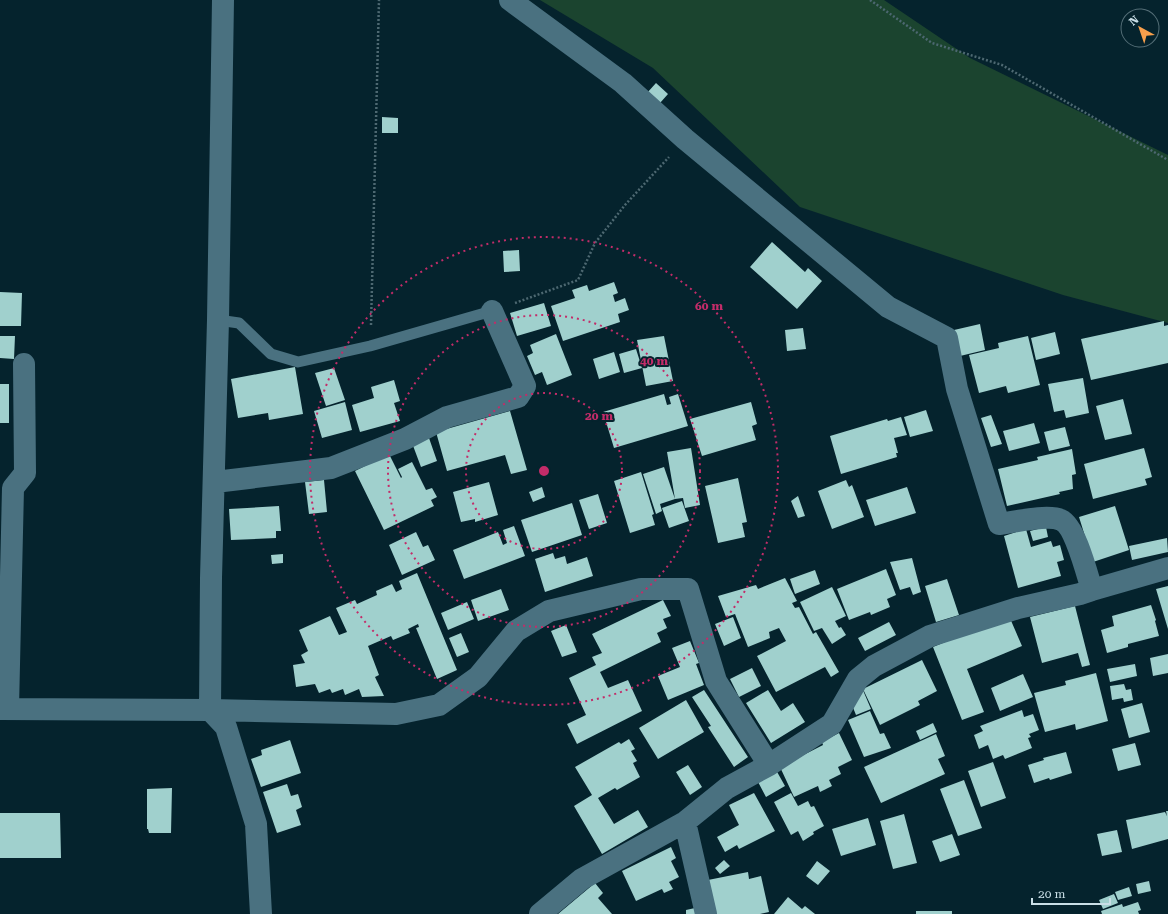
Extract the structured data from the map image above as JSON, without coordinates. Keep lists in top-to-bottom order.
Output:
{
  "scale_bar": "20 m",
  "north": "top left",
  "rings": ["60 m", "40 m", "20 m"]
}
